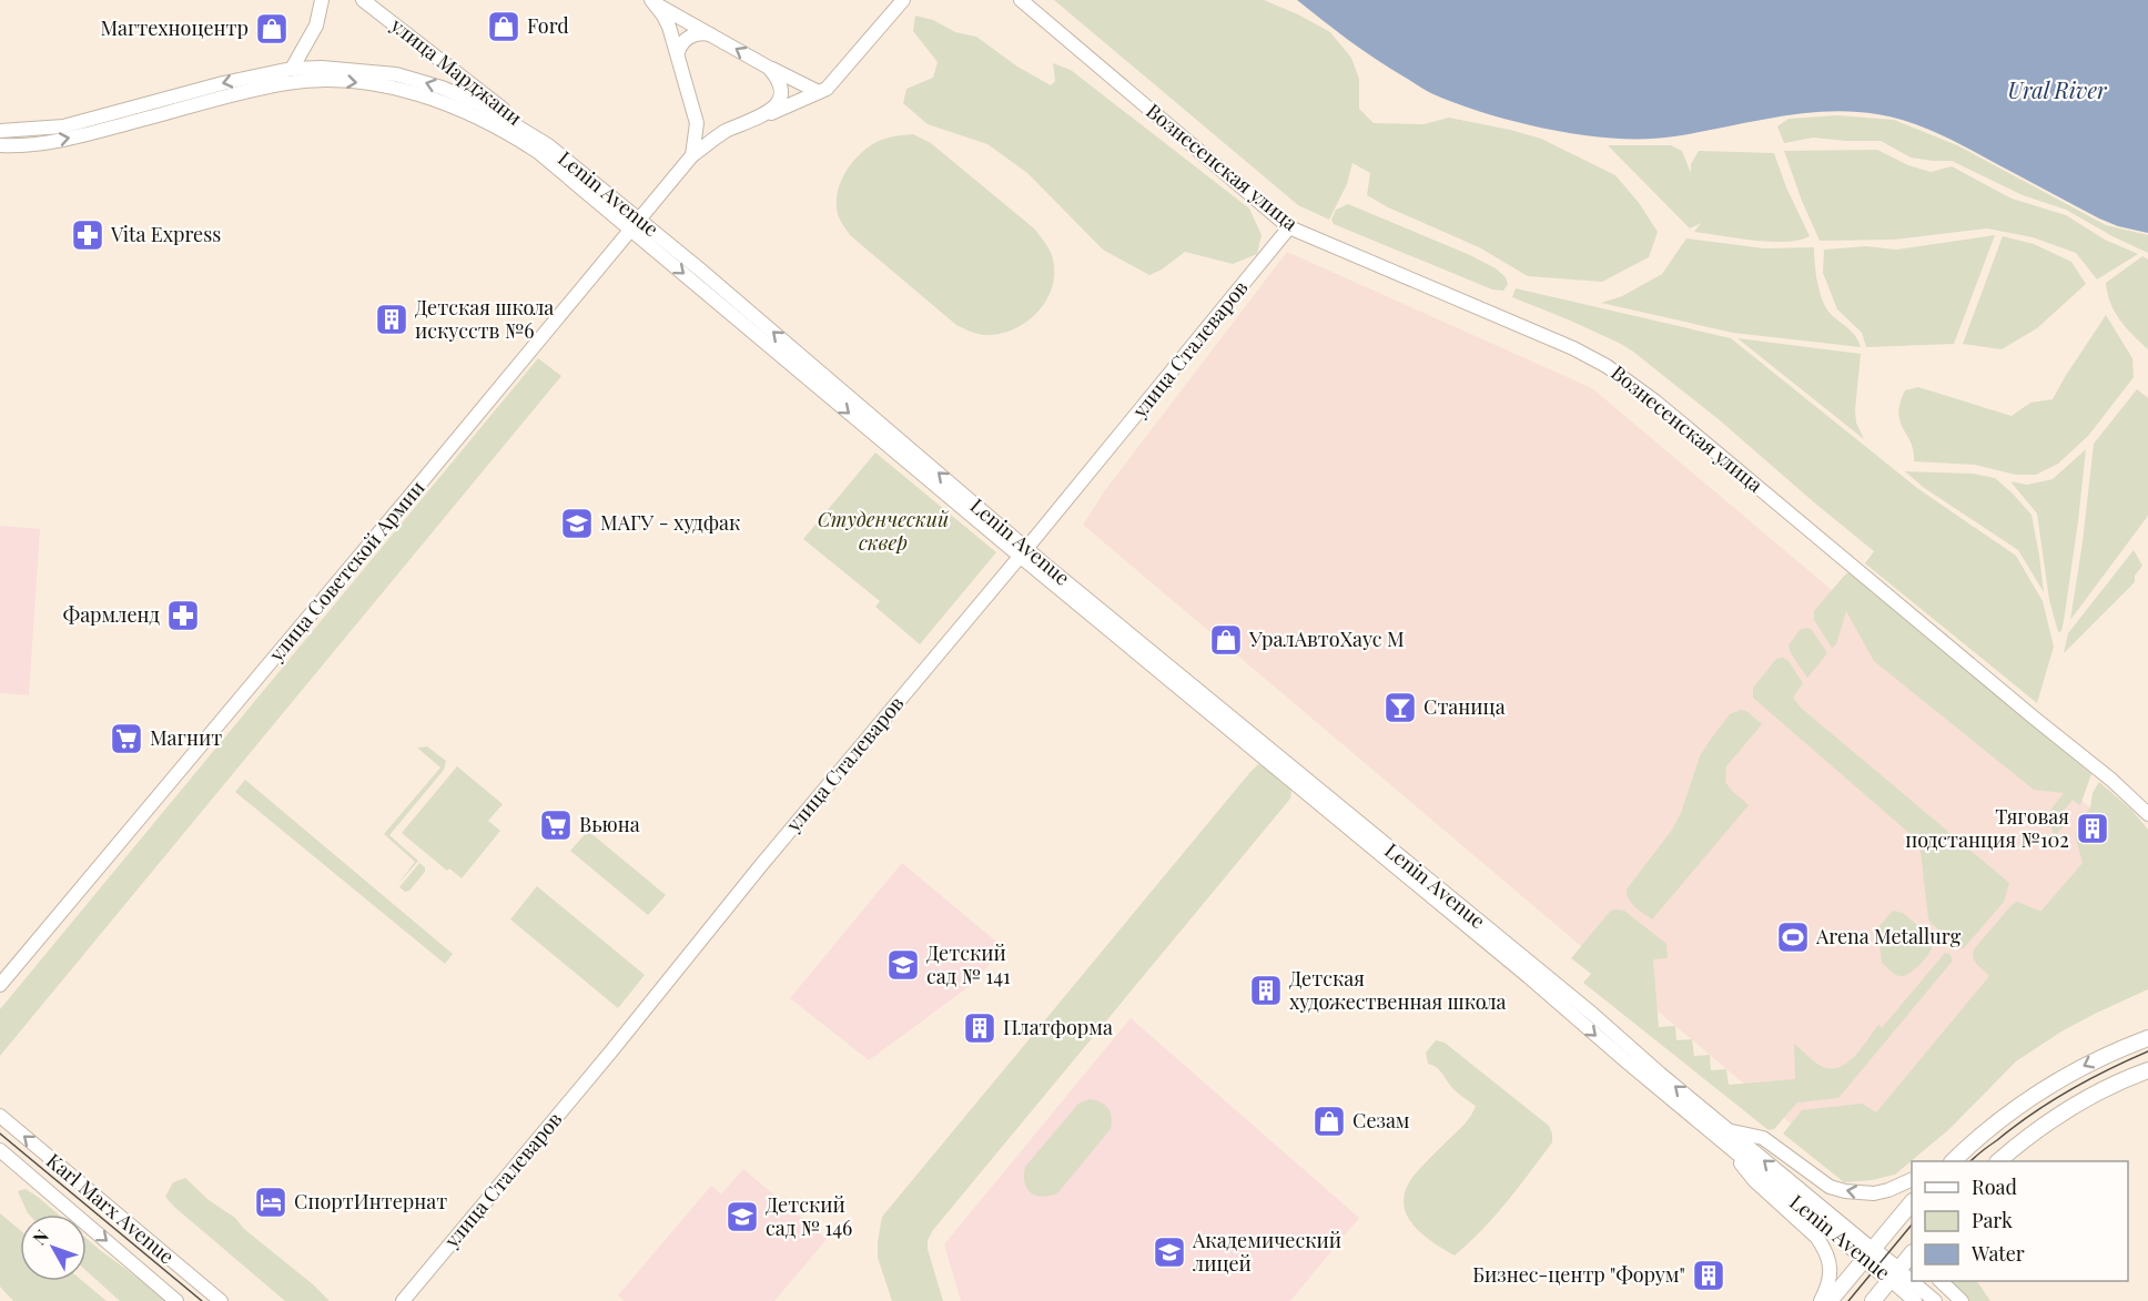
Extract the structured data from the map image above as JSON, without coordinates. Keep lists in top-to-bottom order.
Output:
{
  "streets": {
    "main road": [
      "улица Марджани",
      "Вознесенская улица",
      "Lenin Avenue",
      "улица Сталеваров",
      "улица Советской Армии",
      "Karl Marx Avenue"
    ]
  },
  "crossings": [
    ["улица Марджани", "Lenin Avenue"],
    ["Вознесенская улица", "улица Сталеваров"],
    ["Lenin Avenue", "улица Сталеваров"],
    ["Lenin Avenue", "улица Советской Армии"]
  ],
  "water": ["Ural River"],
  "parks": ["Студенческий сквер"],
  "places": {
    "shop": [
      "Ford",
      "Магтехноцентр",
      "УралАвтоХаус М",
      "Сезам"
    ],
    "pharmacy": ["Vita Express", "Фармленд"],
    "building": [
      "Детская школа искусств №6",
      "Тяговая подстанция №102",
      "Детская художественная школа",
      "Платформа",
      "Бизнес-центр \"Форум\""
    ],
    "school or university": [
      "МАГУ - худфак",
      "Детский сад № 141",
      "Детский сад № 146",
      "Академический лицей"
    ],
    "bar": ["Станица"],
    "supermarket": ["Магнит", "Вьюна"],
    "sports": ["Arena Metallurg"],
    "hotel": ["СпортИнтернат"]
  },
  "legend": ["Road", "Park", "Water"],
  "north": "top left"
}
